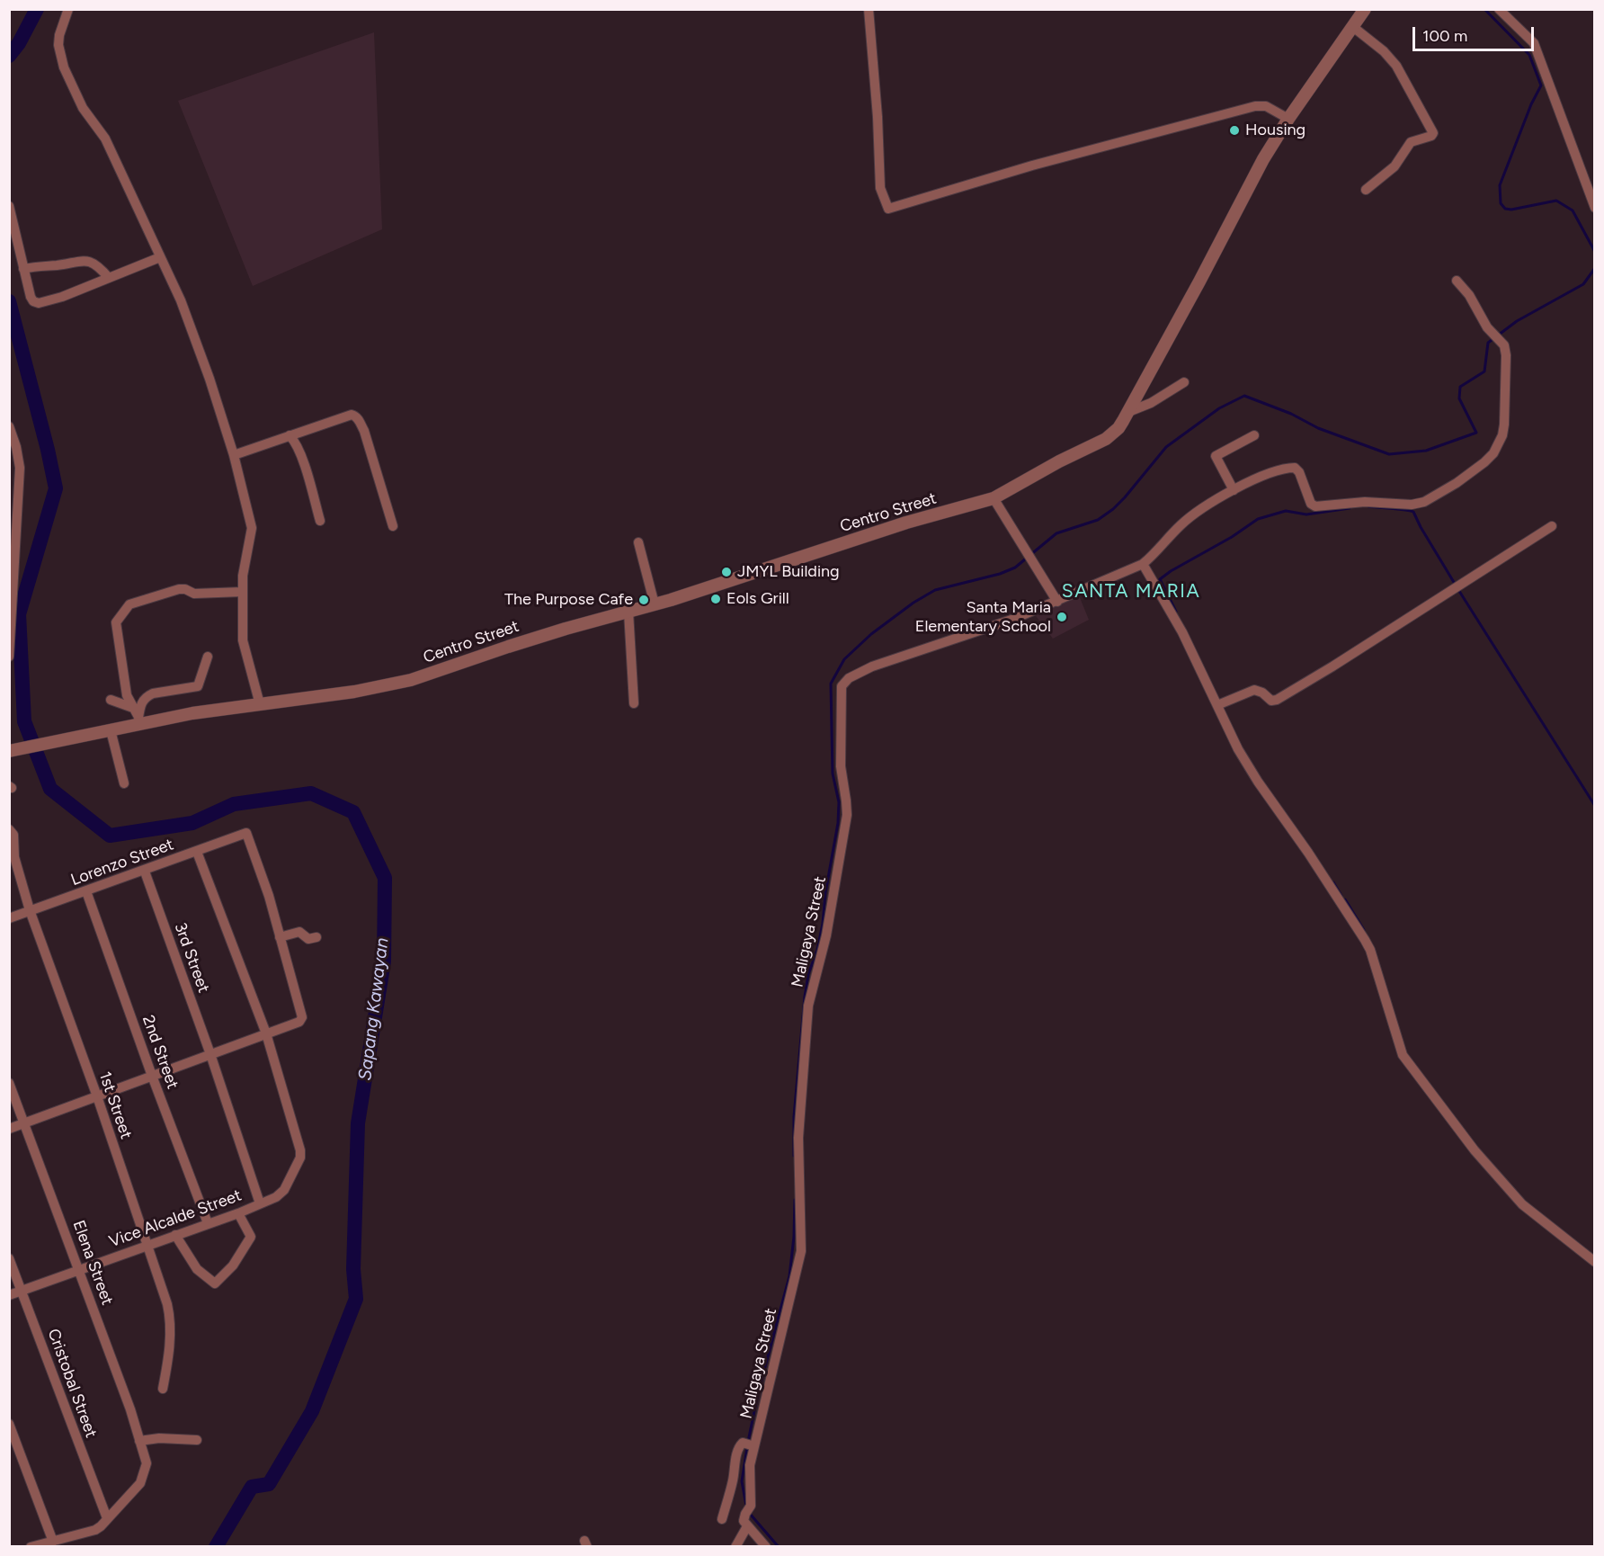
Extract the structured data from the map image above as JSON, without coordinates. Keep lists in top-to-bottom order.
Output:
{
  "streets": {
    "street": [
      "Centro Street",
      "Lorenzo Street",
      "Maligaya Street",
      "3rd Street",
      "2nd Street",
      "1st Street",
      "Vice Alcalde Street",
      "Elena Street",
      "Cristobal Street"
    ]
  },
  "crossings": [
    ["Lorenzo Street", "3rd Street"],
    ["Lorenzo Street", "2nd Street"],
    ["Lorenzo Street", "1st Street"],
    ["3rd Street", "Vice Alcalde Street"],
    ["2nd Street", "Vice Alcalde Street"],
    ["1st Street", "Vice Alcalde Street"],
    ["Vice Alcalde Street", "Elena Street"],
    ["Vice Alcalde Street", "Cristobal Street"],
    ["Elena Street", "Cristobal Street"]
  ],
  "districts": ["SANTA MARIA"],
  "water": ["Sapang Kawayan"],
  "places": [
    "Housing",
    "JMYL Building",
    "Eols Grill",
    "The Purpose Cafe",
    "Santa Maria Elementary School"
  ],
  "scale_bar": "100 m"
}
